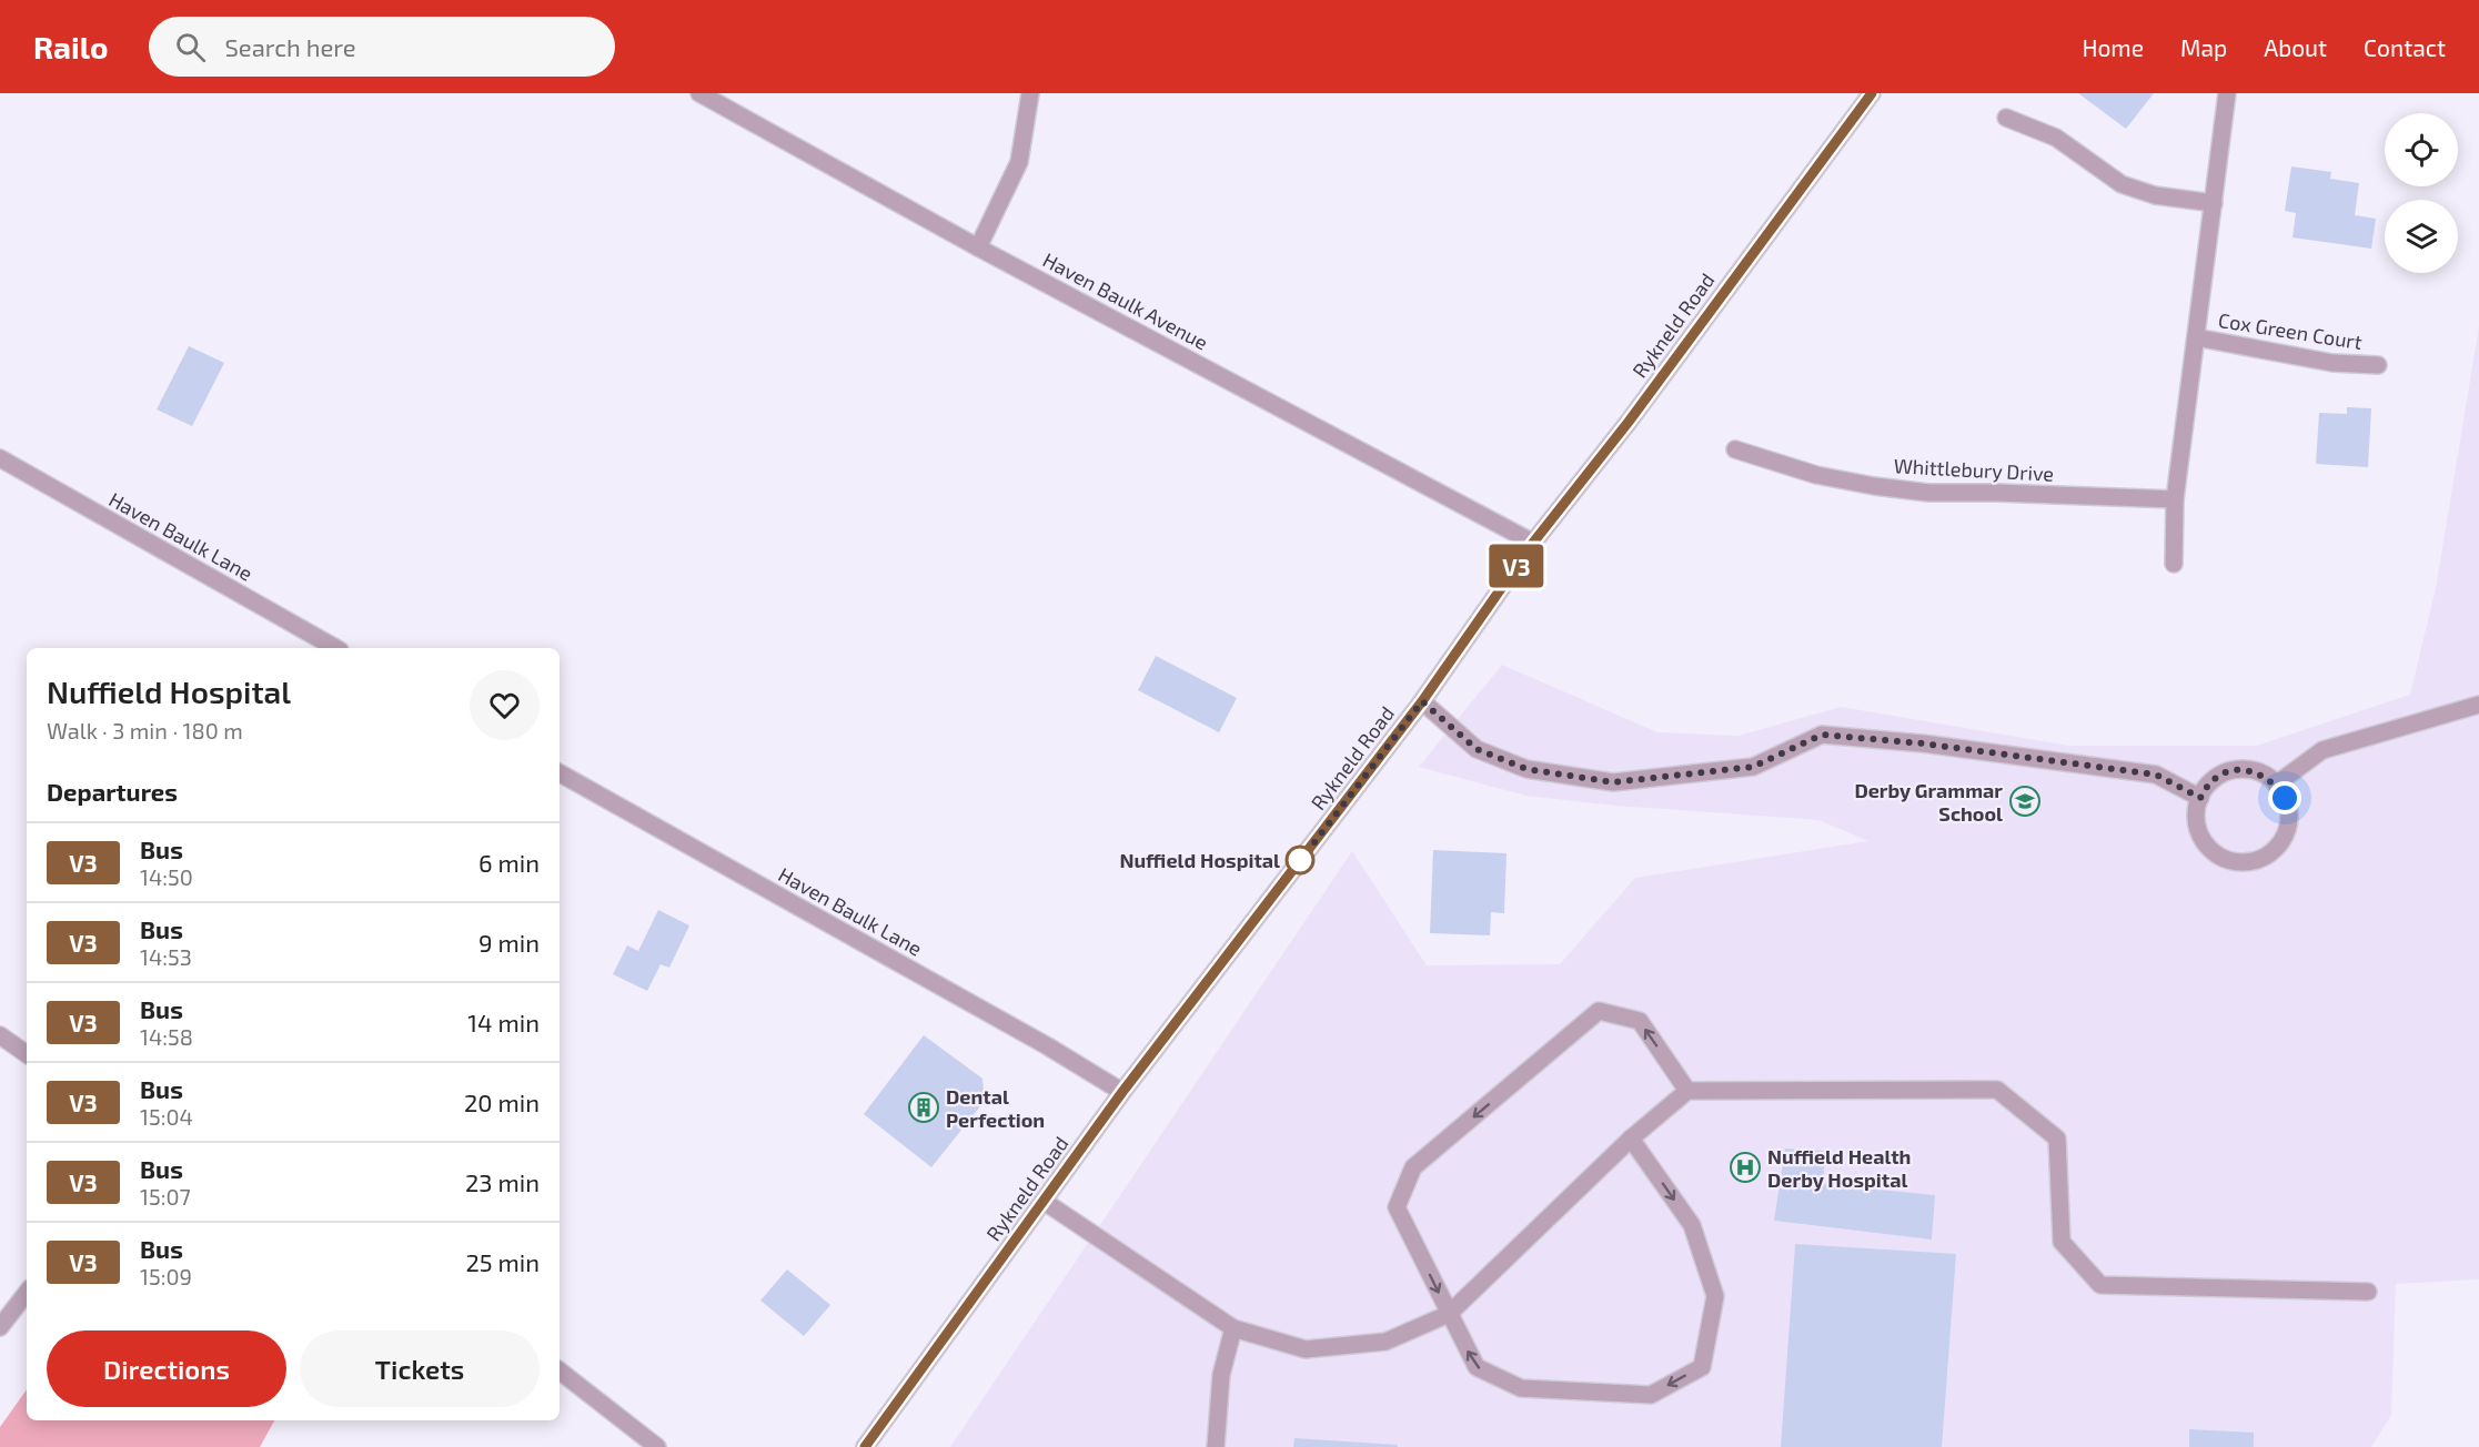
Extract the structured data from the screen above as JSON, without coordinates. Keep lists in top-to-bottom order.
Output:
{
  "streets": {
    "street": [
      "Haven Baulk Avenue",
      "Rykneld Road",
      "Cox Green Court",
      "Whittlebury Drive",
      "Haven Baulk Lane"
    ]
  },
  "crossings": [
    ["Haven Baulk Avenue", "Rykneld Road"],
    ["Rykneld Road", "Haven Baulk Lane"]
  ],
  "places": {
    "school or university": ["Derby Grammar School"],
    "other": ["Nuffield Hospital"],
    "building": ["Dental Perfection"],
    "hospital": ["Nuffield Health Derby Hospital"]
  },
  "lines": ["bus line V3"],
  "page": {
    "header": "Railo",
    "search": "Search here",
    "nav": [
      "Home",
      "Map",
      "About",
      "Contact"
    ],
    "on_map": "V3",
    "heading": [
      ["Nuffield Hospital", "Walk · 3 min · 180 m"],
      "Departures"
    ],
    "list": [
      {
        "mark": "V3",
        "name": "Bus",
        "note": "14:50",
        "value": "6 min"
      },
      {
        "mark": "V3",
        "name": "Bus",
        "note": "14:53",
        "value": "9 min"
      },
      {
        "mark": "V3",
        "name": "Bus",
        "note": "14:58",
        "value": "14 min"
      },
      {
        "mark": "V3",
        "name": "Bus",
        "note": "15:04",
        "value": "20 min"
      },
      {
        "mark": "V3",
        "name": "Bus",
        "note": "15:07",
        "value": "23 min"
      },
      {
        "mark": "V3",
        "name": "Bus",
        "note": "15:09",
        "value": "25 min"
      }
    ],
    "buttons": ["Directions", "Tickets"]
  }
}
